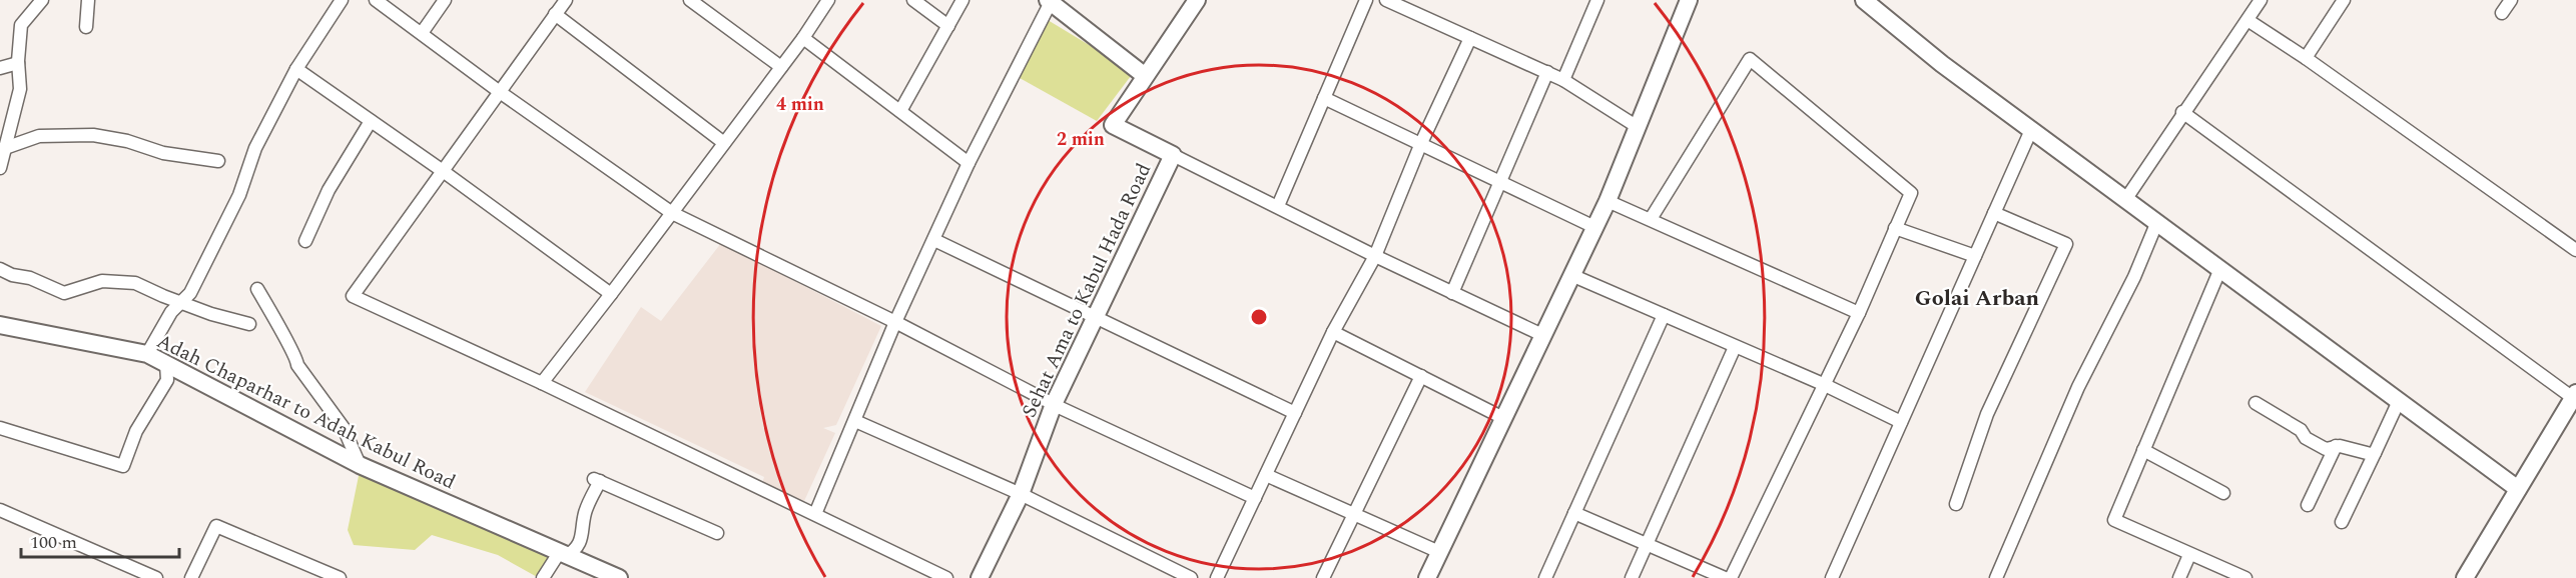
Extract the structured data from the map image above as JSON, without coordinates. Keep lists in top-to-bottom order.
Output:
{
  "streets": {
    "main road": ["Sehat Ama to Kabul Hada Road", "Adah Chaparhar to Adah Kabul Road"]
  },
  "districts": ["Golai Arban"],
  "scale_bar": "100 m",
  "rings": ["4 min", "2 min"]
}
